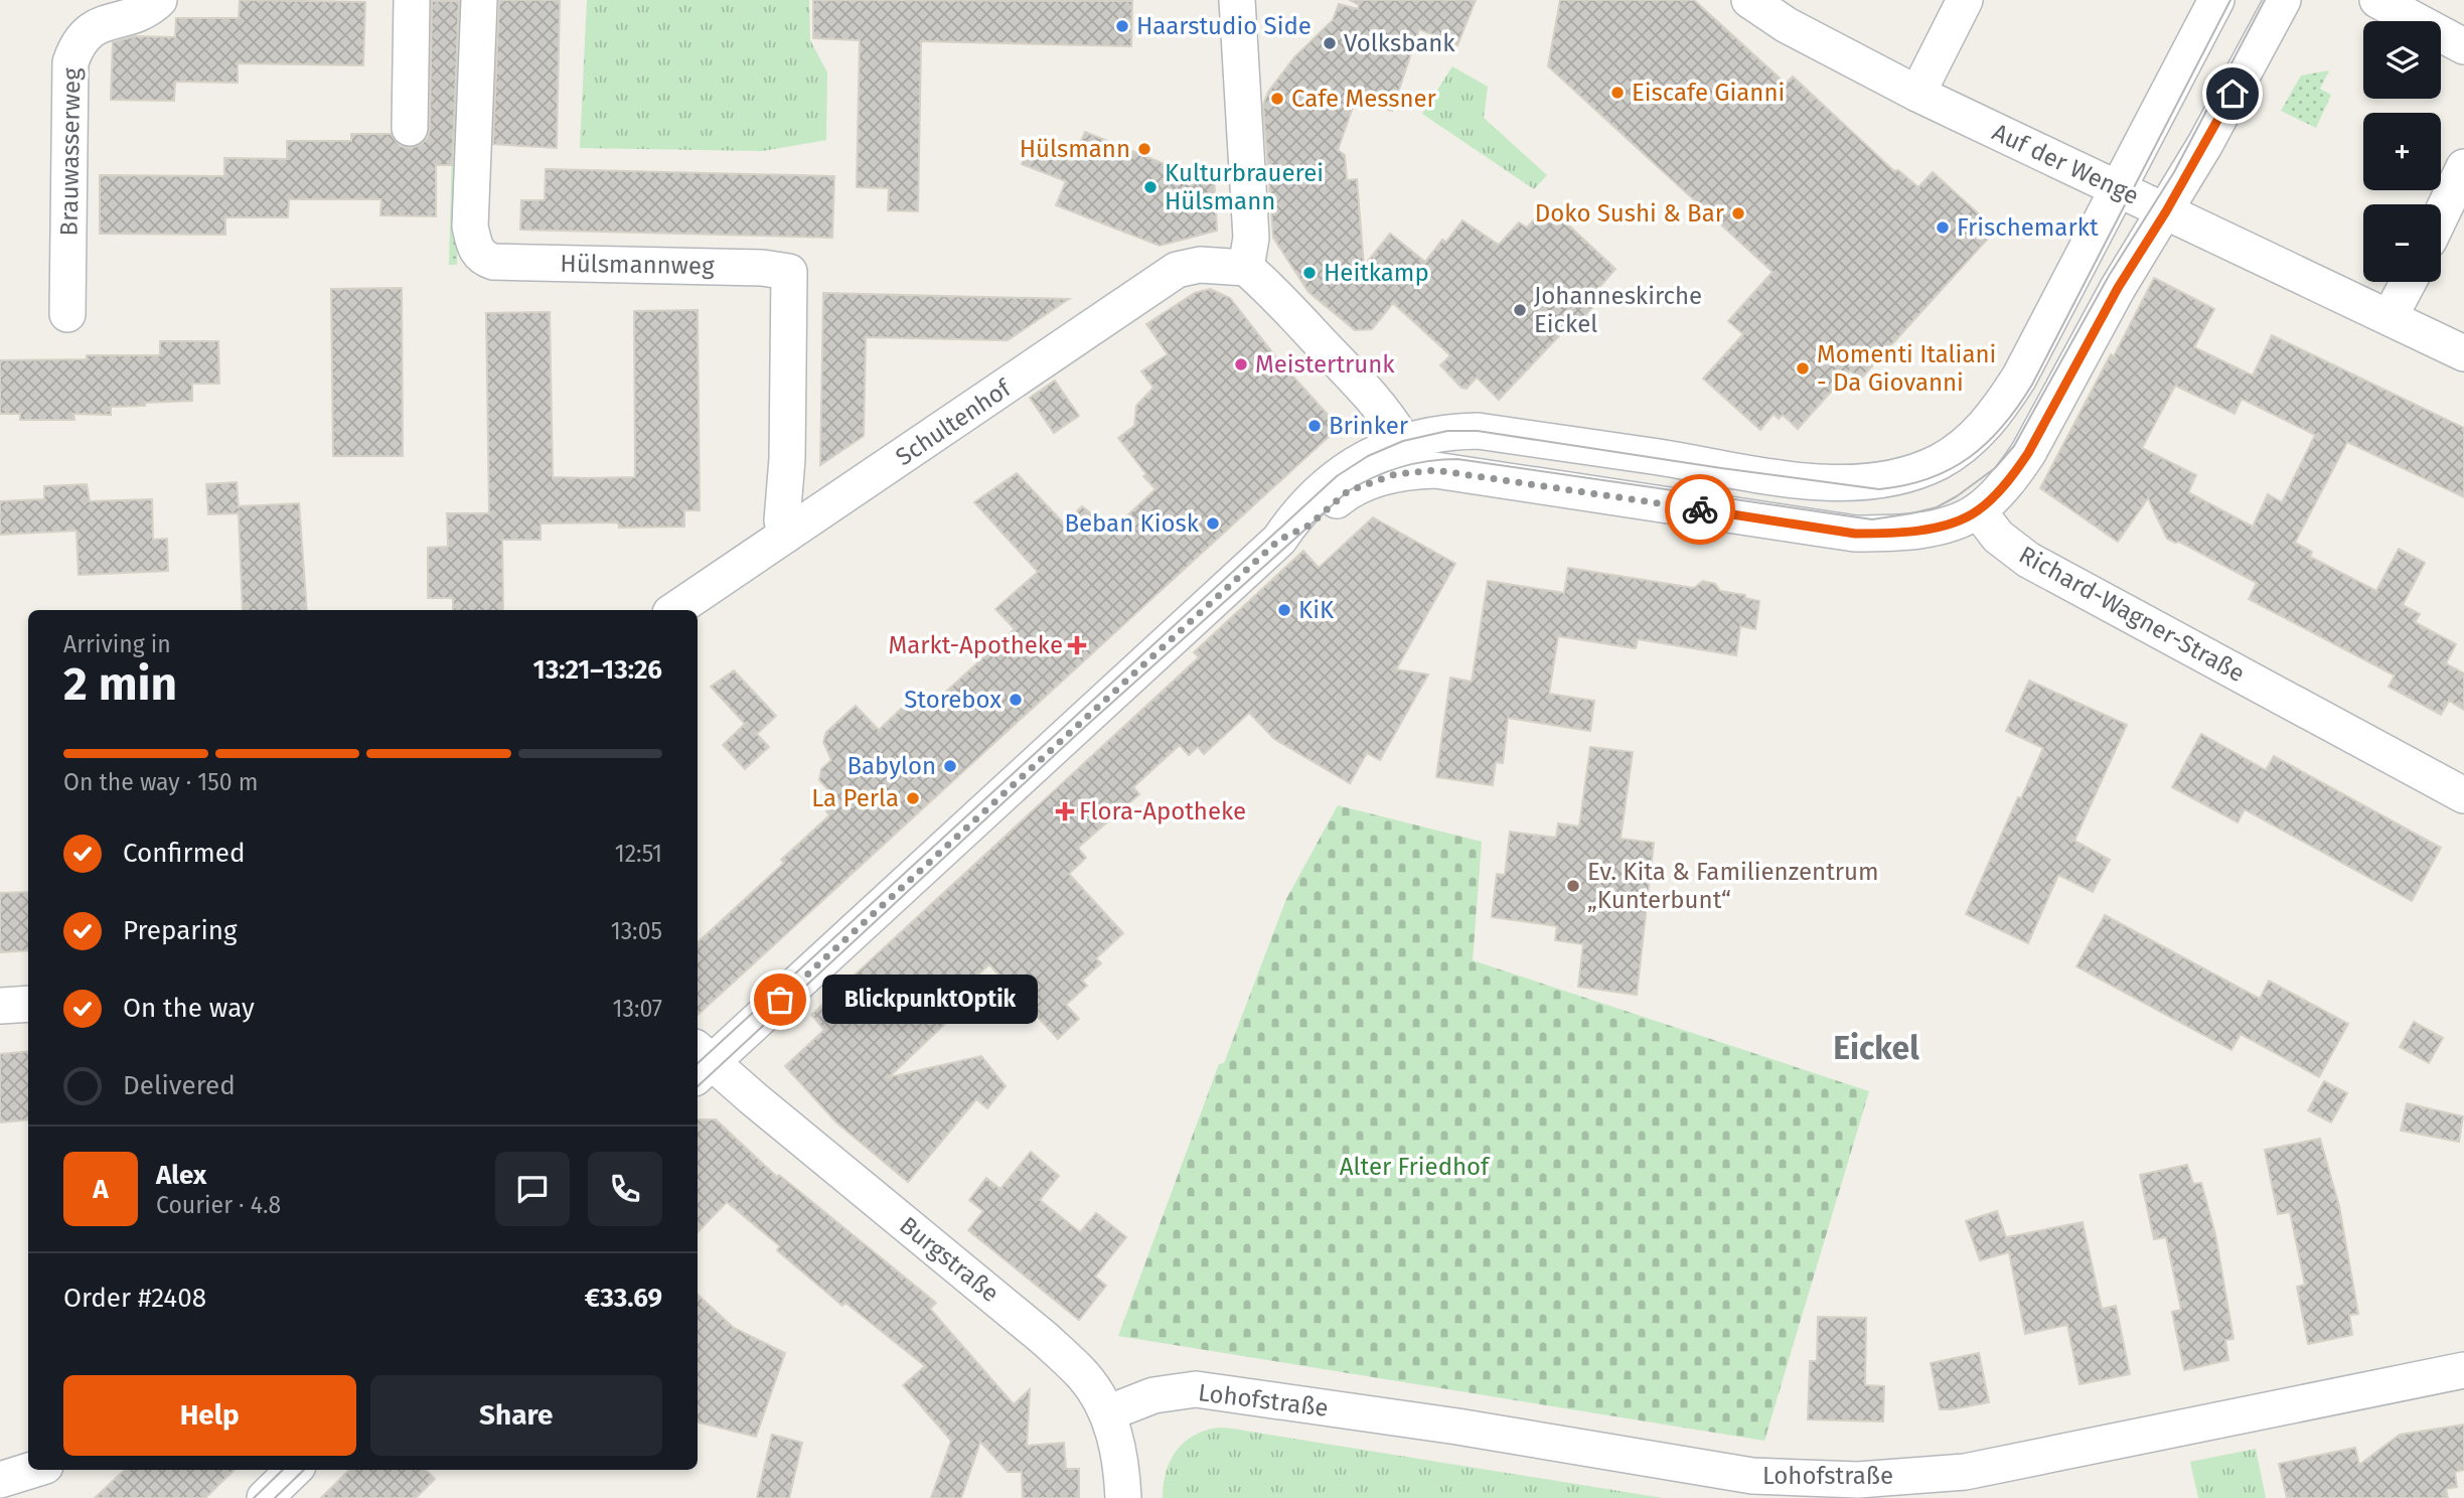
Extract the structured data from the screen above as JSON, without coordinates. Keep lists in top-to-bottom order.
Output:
{
  "streets": {
    "street": [
      "Brauwasserweg",
      "Auf der Wenge",
      "Hülsmannweg",
      "Schultenhof",
      "Richard-Wagner-Straße",
      "Burgstraße",
      "Lohofstraße"
    ]
  },
  "crossings": [
    ["Hülsmannweg", "Schultenhof"],
    ["Burgstraße", "Lohofstraße"]
  ],
  "districts": ["Eickel"],
  "parks": ["Alter Friedhof"],
  "places": {
    "other": [
      "Haarstudio Side",
      "Volksbank",
      "Eiscafe Gianni",
      "Cafe Messner",
      "Hülsmann",
      "Kulturbrauerei Hülsmann",
      "Doko Sushi & Bar",
      "Frischemarkt",
      "Heitkamp",
      "Johanneskirche Eickel",
      "Meistertrunk",
      "Momenti Italiani - Da Giovanni",
      "Brinker",
      "Beban Kiosk",
      "KiK",
      "Storebox",
      "Babylon",
      "La Perla",
      "Ev. Kita & Familienzentrum „Kunterbunt“",
      "BlickpunktOptik"
    ],
    "health": ["Markt-Apotheke", "Flora-Apotheke"]
  },
  "page": {
    "map_buttons": ["+", "−"],
    "heading": ["2 min", "Arriving in", "13:21–13:26"],
    "panel": [
      "Alex",
      "Courier · 4.8",
      "Order #2408",
      "€33.69"
    ],
    "bar": "On the way · 150 m",
    "list": [
      ["Confirmed", "12:51"],
      ["Preparing", "13:05"],
      ["On the way", "13:07"],
      "Delivered"
    ],
    "bubble": "BlickpunktOptik",
    "round": "A",
    "buttons": ["Help", "Share"]
  }
}
